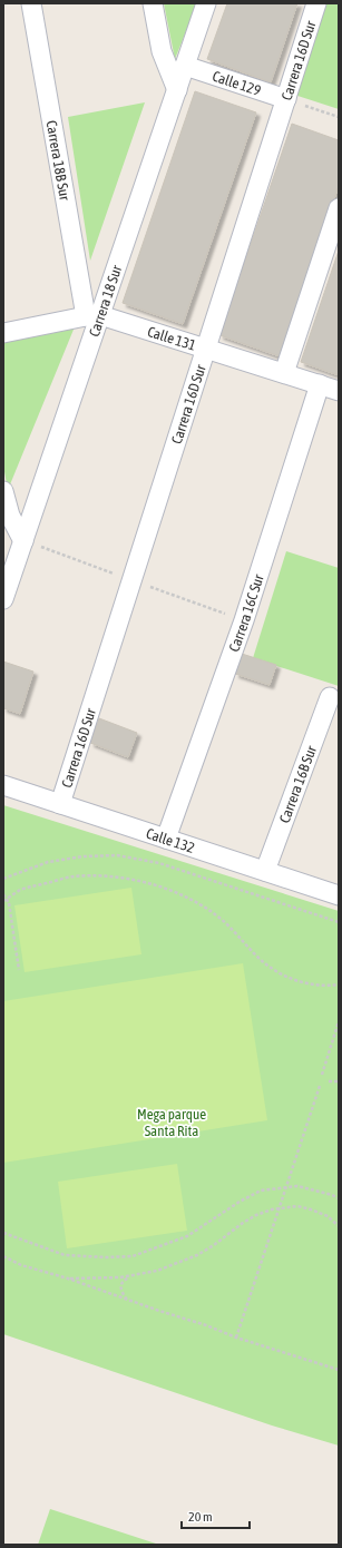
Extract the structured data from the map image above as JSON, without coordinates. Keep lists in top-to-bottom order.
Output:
{
  "streets": {
    "street": [
      "Carrera 16D Sur",
      "Calle 129",
      "Carrera 18B Sur",
      "Carrera 18 Sur",
      "Calle 131",
      "Carrera 16C Sur",
      "Carrera 16B Sur",
      "Calle 132"
    ]
  },
  "crossings": [
    ["Carrera 16D Sur", "Calle 129"],
    ["Carrera 16D Sur", "Calle 131"],
    ["Carrera 16D Sur", "Calle 132"],
    ["Calle 129", "Carrera 18 Sur"],
    ["Carrera 18B Sur", "Carrera 18 Sur"],
    ["Carrera 18B Sur", "Calle 131"],
    ["Carrera 18 Sur", "Calle 131"],
    ["Calle 131", "Carrera 16C Sur"],
    ["Carrera 16C Sur", "Calle 132"],
    ["Carrera 16B Sur", "Calle 132"]
  ],
  "parks": ["Mega parque Santa Rita"],
  "scale_bar": "20 m"
}
